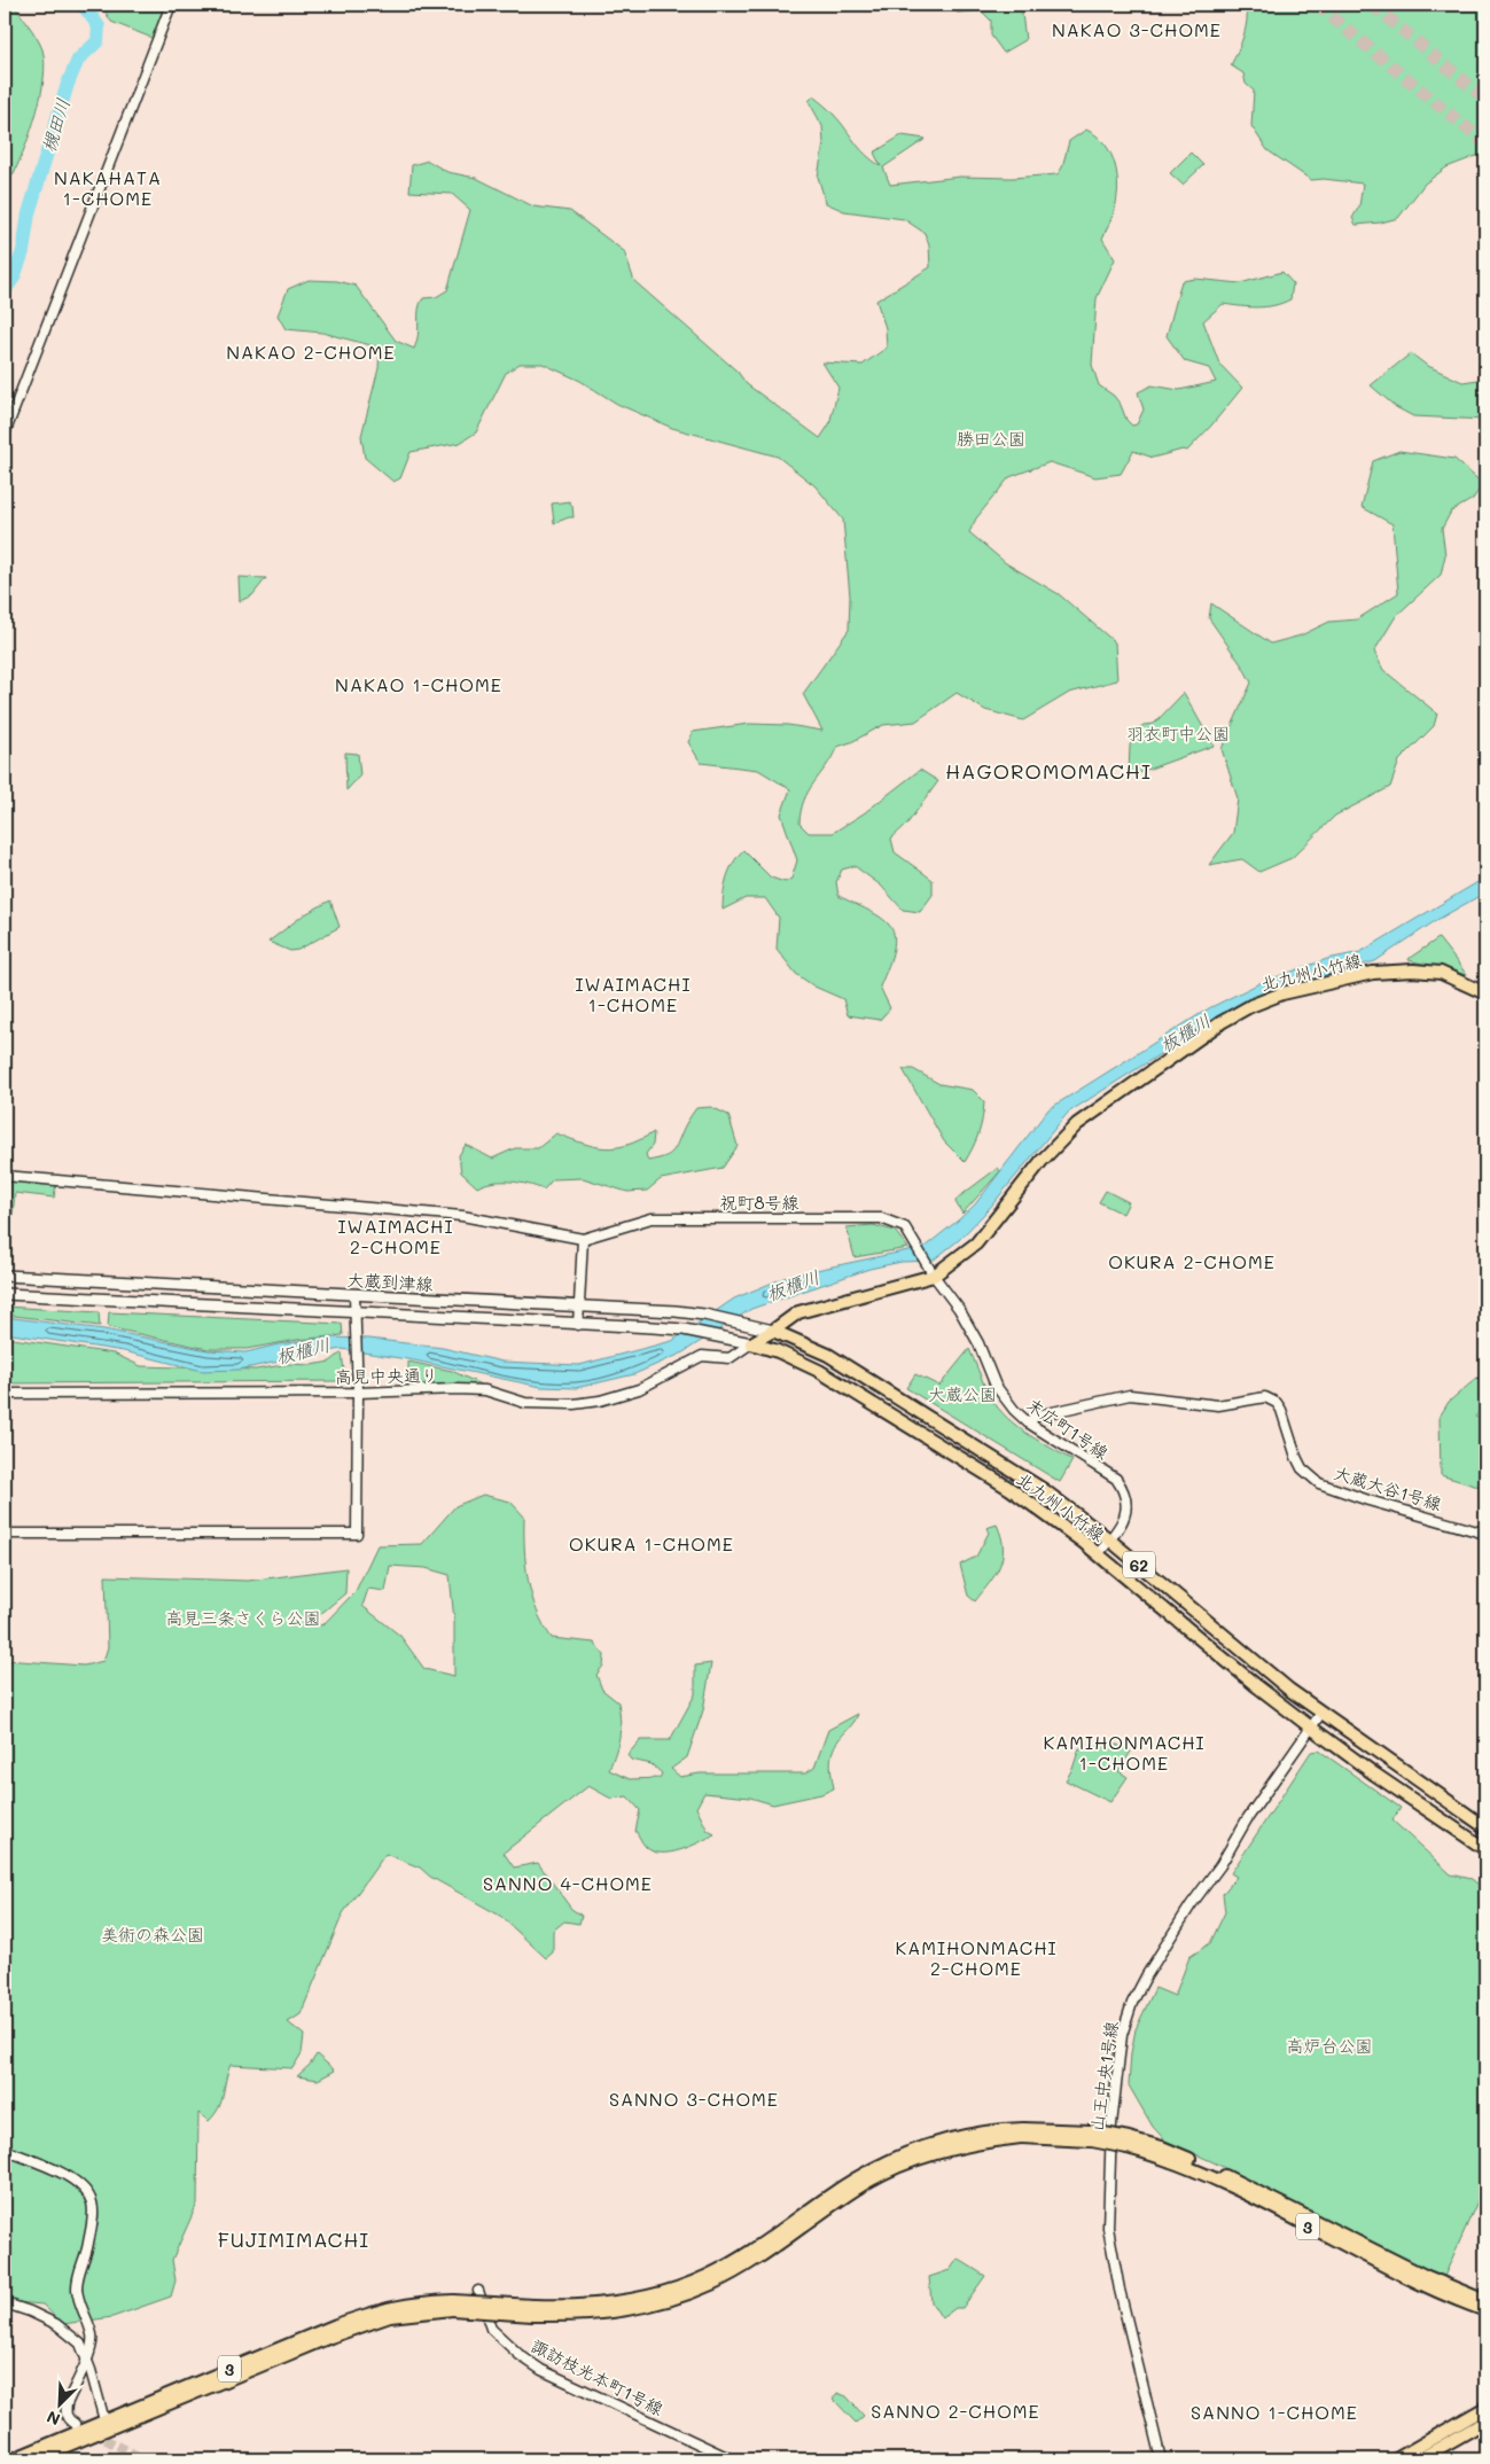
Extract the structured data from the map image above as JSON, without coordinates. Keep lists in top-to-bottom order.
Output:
{
  "streets": {
    "main road": [
      "北九州小竹線",
      "大蔵到津線",
      "62",
      "3"
    ],
    "street": [
      "祝町8号線",
      "高見中央通り",
      "末広町1号線",
      "大蔵大谷1号線",
      "山王中央1号線",
      "諏訪枝光本町1号線"
    ]
  },
  "crossings": [
    ["北九州小竹線", "祝町8号線"],
    ["北九州小竹線", "大蔵到津線"],
    ["北九州小竹線", "高見中央通り"],
    ["北九州小竹線", "末広町1号線"],
    ["北九州小竹線", "山王中央1号線"],
    ["祝町8号線", "末広町1号線"],
    ["大蔵到津線", "高見中央通り"],
    ["末広町1号線", "大蔵大谷1号線"]
  ],
  "districts": [
    "NAKAO 3-CHOME",
    "NAKAHATA 1-CHOME",
    "NAKAO 2-CHOME",
    "NAKAO 1-CHOME",
    "HAGOROMOMACHI",
    "IWAIMACHI 1-CHOME",
    "IWAIMACHI 2-CHOME",
    "OKURA 2-CHOME",
    "OKURA 1-CHOME",
    "KAMIHONMACHI 1-CHOME",
    "SANNO 4-CHOME",
    "KAMIHONMACHI 2-CHOME",
    "SANNO 3-CHOME",
    "FUJIMIMACHI",
    "SANNO 2-CHOME",
    "SANNO 1-CHOME"
  ],
  "water": ["槻田川", "板櫃川"],
  "parks": [
    "勝田公園",
    "羽衣町中公園",
    "大蔵公園",
    "高見三条さくら公園",
    "美術の森公園",
    "高炉台公園"
  ],
  "north": "bottom left"
}
